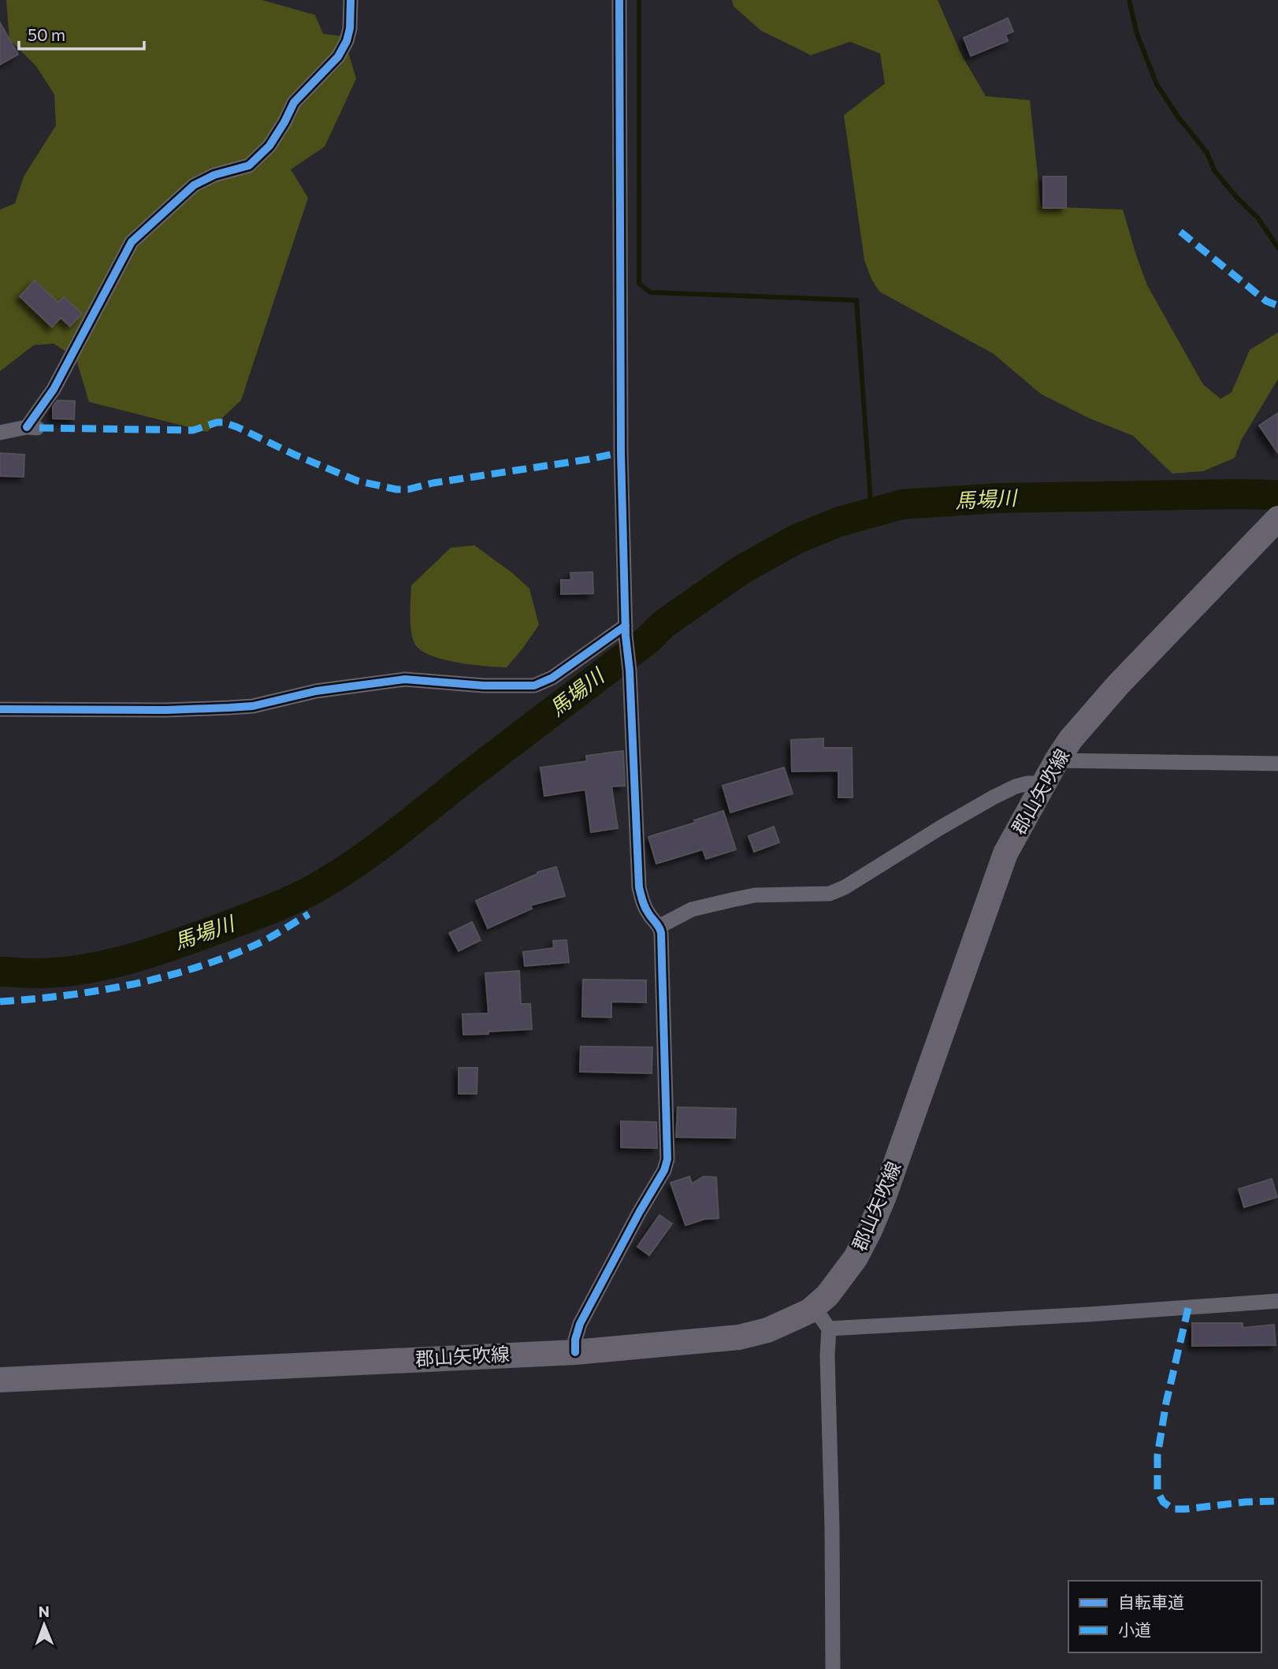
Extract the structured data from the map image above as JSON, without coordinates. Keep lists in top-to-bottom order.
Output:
{
  "streets": {
    "main road": ["郡山矢吹線"]
  },
  "water": ["馬場川"],
  "legend": ["自転車道", "小道"],
  "scale_bar": "50 m",
  "north": "top"
}
